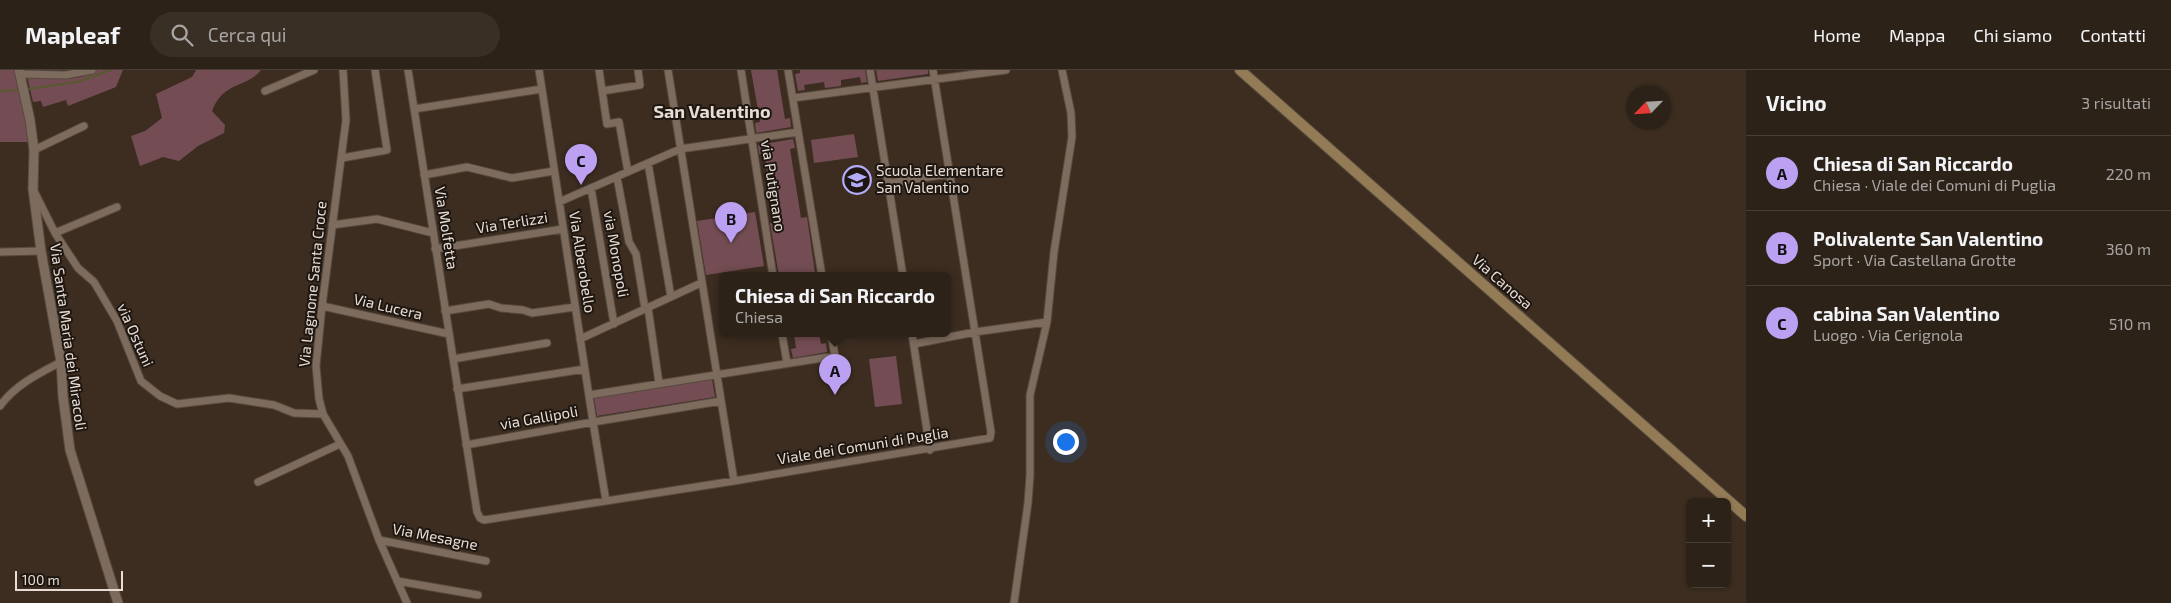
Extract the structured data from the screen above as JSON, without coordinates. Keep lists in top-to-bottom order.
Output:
{
  "streets": {
    "main road": ["Via Canosa"],
    "street": [
      "via Putignano",
      "Via Terlizzi",
      "Via Molfetta",
      "via Monopoli",
      "Via Alberobello",
      "Via Lagnone Santa Croce",
      "Via Lucera",
      "via Ostuni",
      "Via Santa Maria dei Miracoli",
      "via Gallipoli",
      "Viale dei Comuni di Puglia",
      "Via Mesagne"
    ]
  },
  "crossings": [
    ["Via Terlizzi", "Via Molfetta"],
    ["Via Terlizzi", "Via Alberobello"],
    ["Via Molfetta", "Via Lucera"],
    ["Via Alberobello", "via Gallipoli"],
    ["Via Lagnone Santa Croce", "Via Lucera"],
    ["Via Lagnone Santa Croce", "via Ostuni"],
    ["Via Lagnone Santa Croce", "Via Mesagne"],
    ["via Ostuni", "Via Santa Maria dei Miracoli"],
    ["via Gallipoli", "Viale dei Comuni di Puglia"]
  ],
  "districts": ["San Valentino"],
  "places": {
    "school or university": ["Scuola Elementare San Valentino"]
  },
  "scale_bar": "100 m",
  "north": "bottom left",
  "page": {
    "header": "Mapleaf",
    "search": "Cerca qui",
    "nav": [
      "Home",
      "Mappa",
      "Chi siamo",
      "Contatti"
    ],
    "heading": ["Vicino", "3 risultati"],
    "list": [
      {
        "mark": "A",
        "name": "Chiesa di San Riccardo",
        "note": "Chiesa · Viale dei Comuni di Puglia",
        "value": "220 m"
      },
      {
        "mark": "B",
        "name": "Polivalente San Valentino",
        "note": "Sport · Via Castellana Grotte",
        "value": "360 m"
      },
      {
        "mark": "C",
        "name": "cabina San Valentino",
        "note": "Luogo · Via Cerignola",
        "value": "510 m"
      }
    ],
    "pins": ["C", "B", "A"],
    "popup": ["Chiesa di San Riccardo", "Chiesa"],
    "map_buttons": ["+", "−"],
    "scale": "100 m"
  }
}
